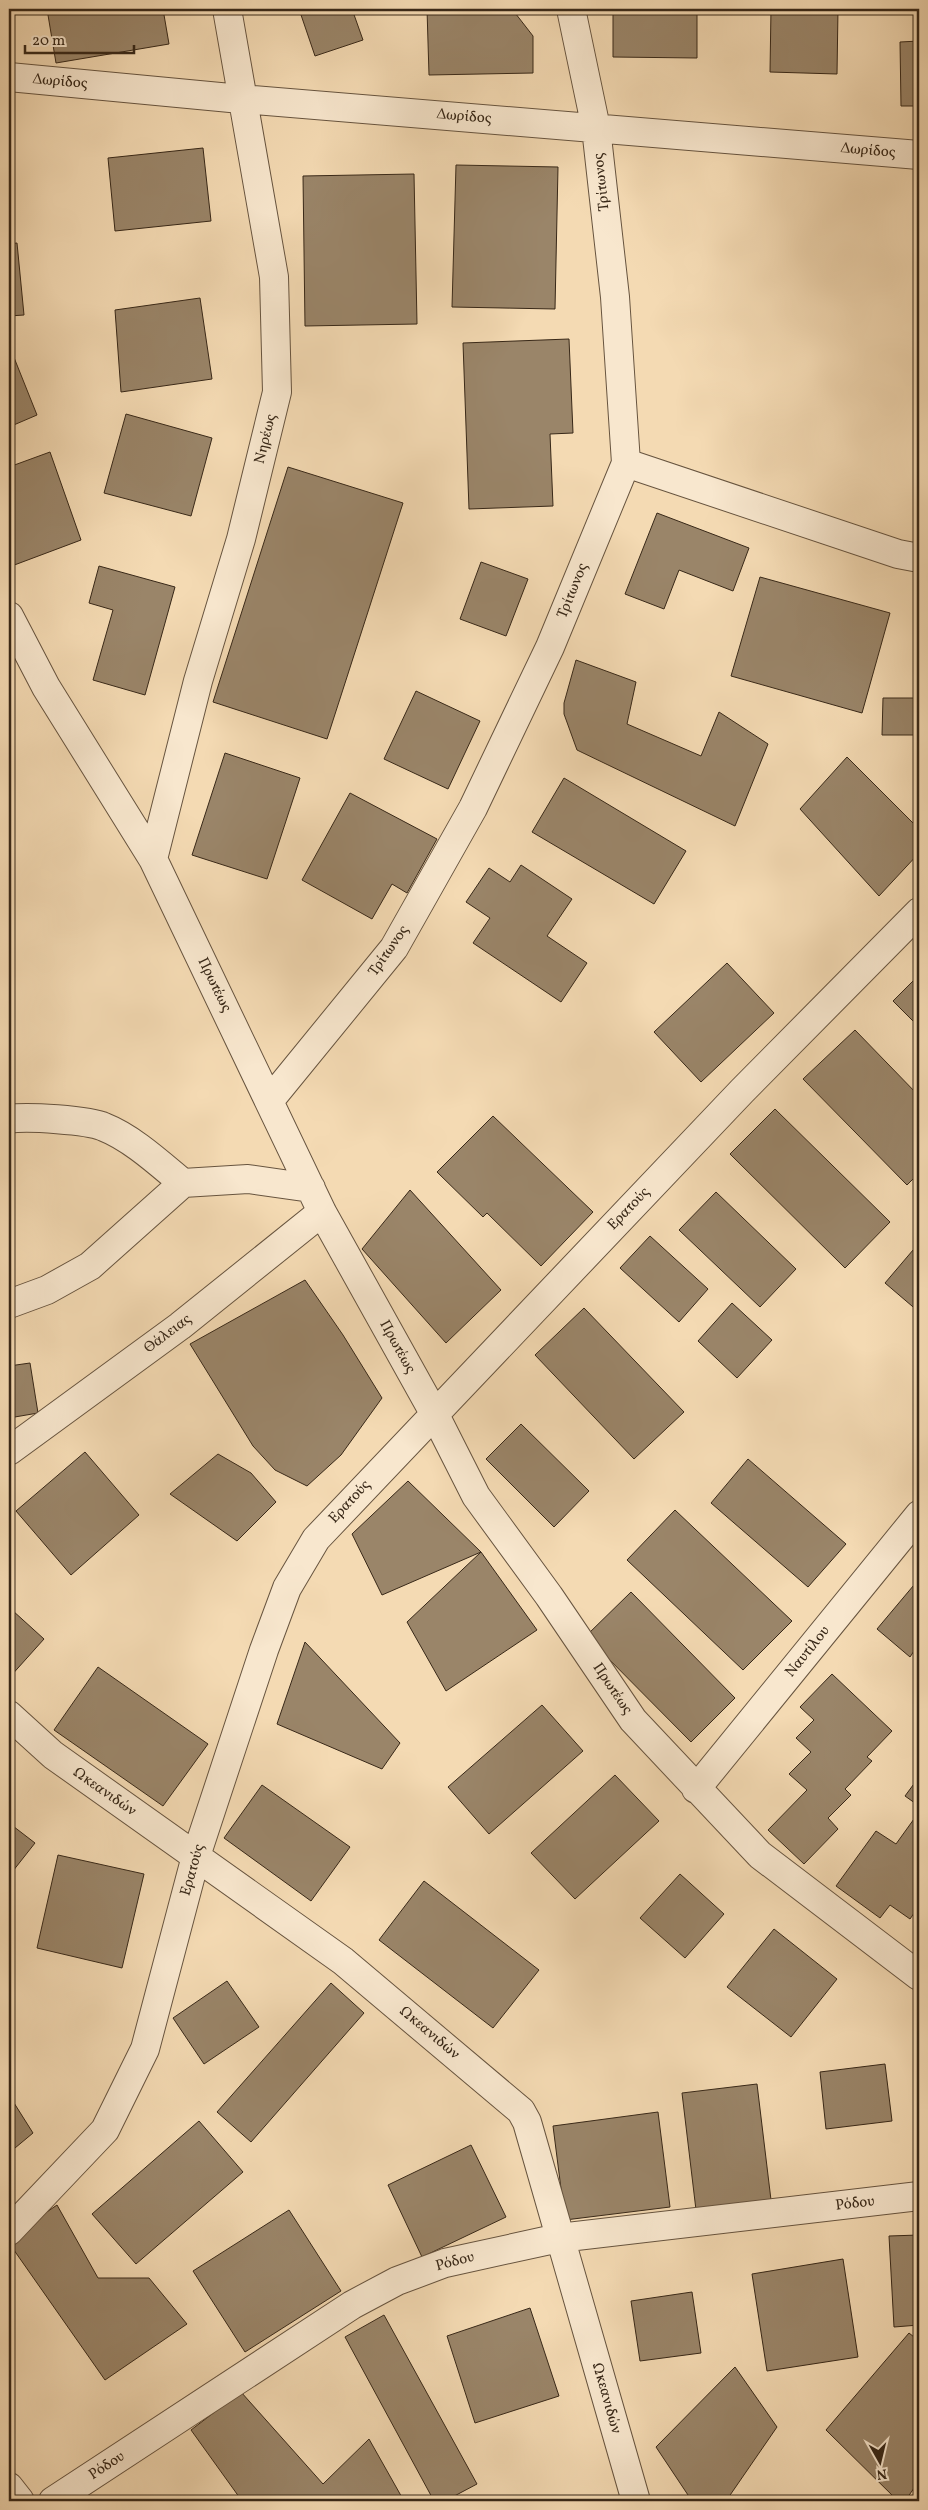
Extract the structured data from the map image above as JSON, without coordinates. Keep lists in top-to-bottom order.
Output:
{
  "streets": {
    "street": [
      "Δωρίδος",
      "Τρίτωνος",
      "Νηρέως",
      "Πρωτέως",
      "Ερατούς",
      "Θάλειας",
      "Ναυτίλου",
      "Ωκεανιδών",
      "Ρόδου"
    ]
  },
  "crossings": [
    ["Δωρίδος", "Τρίτωνος"],
    ["Δωρίδος", "Νηρέως"],
    ["Τρίτωνος", "Πρωτέως"],
    ["Νηρέως", "Πρωτέως"],
    ["Πρωτέως", "Ερατούς"],
    ["Πρωτέως", "Θάλειας"],
    ["Πρωτέως", "Ναυτίλου"],
    ["Ερατούς", "Ωκεανιδών"],
    ["Ωκεανιδών", "Ρόδου"]
  ],
  "scale_bar": "20 m",
  "north": "bottom"
}
